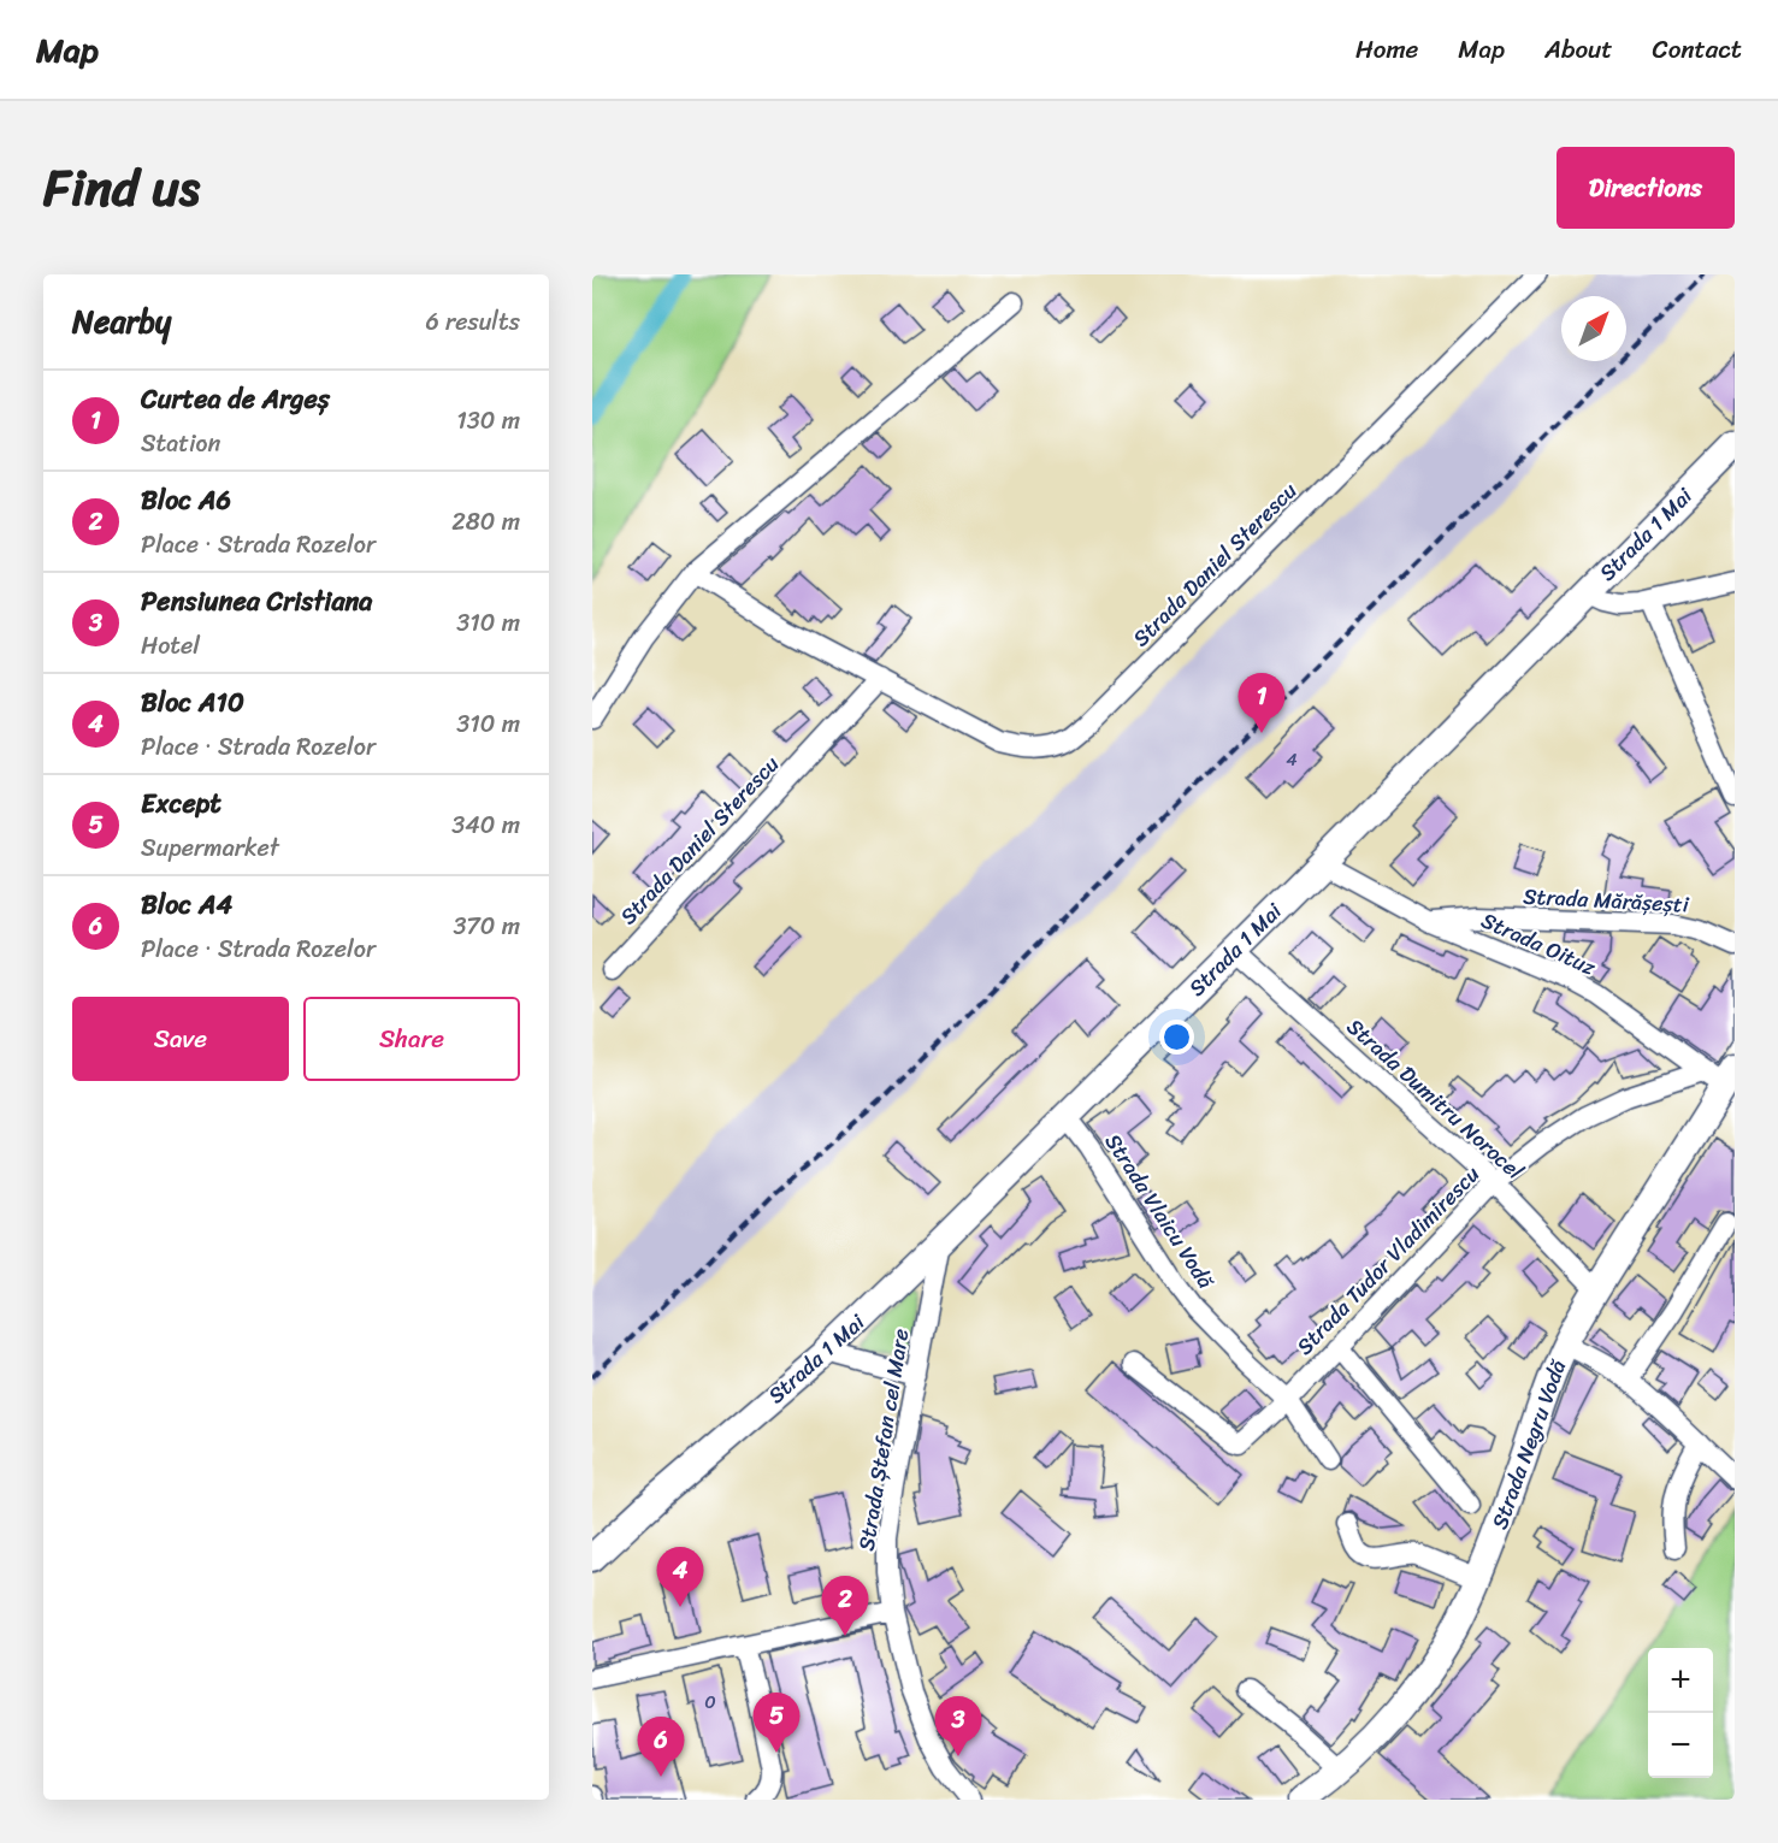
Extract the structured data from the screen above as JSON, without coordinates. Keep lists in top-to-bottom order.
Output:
{
  "streets": {
    "main road": ["Strada 1 Mai", "Strada Negru Vodă"],
    "street": [
      "Strada Daniel Sterescu",
      "Strada Mărășești",
      "Strada Oituz",
      "Strada Dumitru Norocel",
      "Strada Vlaicu Vodă",
      "Strada Tudor Vladimirescu",
      "Strada Ștefan cel Mare"
    ]
  },
  "crossings": [
    ["Strada 1 Mai", "Strada Oituz"],
    ["Strada 1 Mai", "Strada Dumitru Norocel"],
    ["Strada 1 Mai", "Strada Vlaicu Vodă"],
    ["Strada 1 Mai", "Strada Ștefan cel Mare"],
    ["Strada Mărășești", "Strada Oituz"],
    ["Strada Oituz", "Strada Tudor Vladimirescu"],
    ["Strada Oituz", "Strada Negru Vodă"],
    ["Strada Dumitru Norocel", "Strada Tudor Vladimirescu"],
    ["Strada Dumitru Norocel", "Strada Negru Vodă"],
    ["Strada Vlaicu Vodă", "Strada Tudor Vladimirescu"],
    ["Strada Tudor Vladimirescu", "Strada Negru Vodă"]
  ],
  "house_numbers": ["4", "0"],
  "north": "top right",
  "page": {
    "header": "Map",
    "nav": [
      "Home",
      "Map",
      "About",
      "Contact"
    ],
    "title": "Find us",
    "buttons": [
      "Directions",
      ["Save", "Share"]
    ],
    "heading": ["Nearby", "6 results"],
    "list": [
      {
        "mark": "1",
        "name": "Curtea de Argeș",
        "note": "Station",
        "value": "130 m"
      },
      {
        "mark": "2",
        "name": "Bloc A6",
        "note": "Place · Strada Rozelor",
        "value": "280 m"
      },
      {
        "mark": "3",
        "name": "Pensiunea Cristiana",
        "note": "Hotel",
        "value": "310 m"
      },
      {
        "mark": "4",
        "name": "Bloc A10",
        "note": "Place · Strada Rozelor",
        "value": "310 m"
      },
      {
        "mark": "5",
        "name": "Except",
        "note": "Supermarket",
        "value": "340 m"
      },
      {
        "mark": "6",
        "name": "Bloc A4",
        "note": "Place · Strada Rozelor",
        "value": "370 m"
      }
    ],
    "pins": [
      "1",
      "4",
      "2",
      "5",
      "3",
      "6"
    ],
    "map_buttons": ["+", "−"]
  }
}
